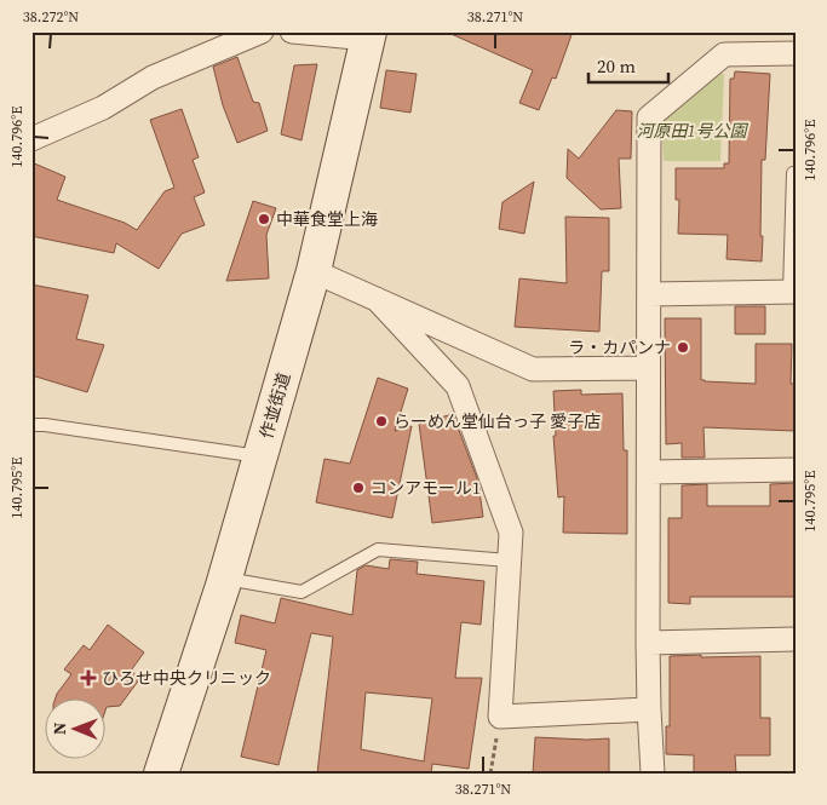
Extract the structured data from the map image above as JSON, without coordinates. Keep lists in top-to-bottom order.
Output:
{
  "streets": {
    "street": ["作並街道"]
  },
  "parks": ["河原田1号公園"],
  "places": {
    "other": [
      "中華食堂上海",
      "ラ・カパンナ",
      "らーめん堂仙台っ子 愛子店",
      "コンアモール1"
    ],
    "health": ["ひろせ中央クリニック"]
  },
  "scale_bar": "20 m",
  "north": "left",
  "coordinates": [
    "38.272°N",
    "38.271°N",
    "140.796°E",
    "140.795°E"
  ]
}
